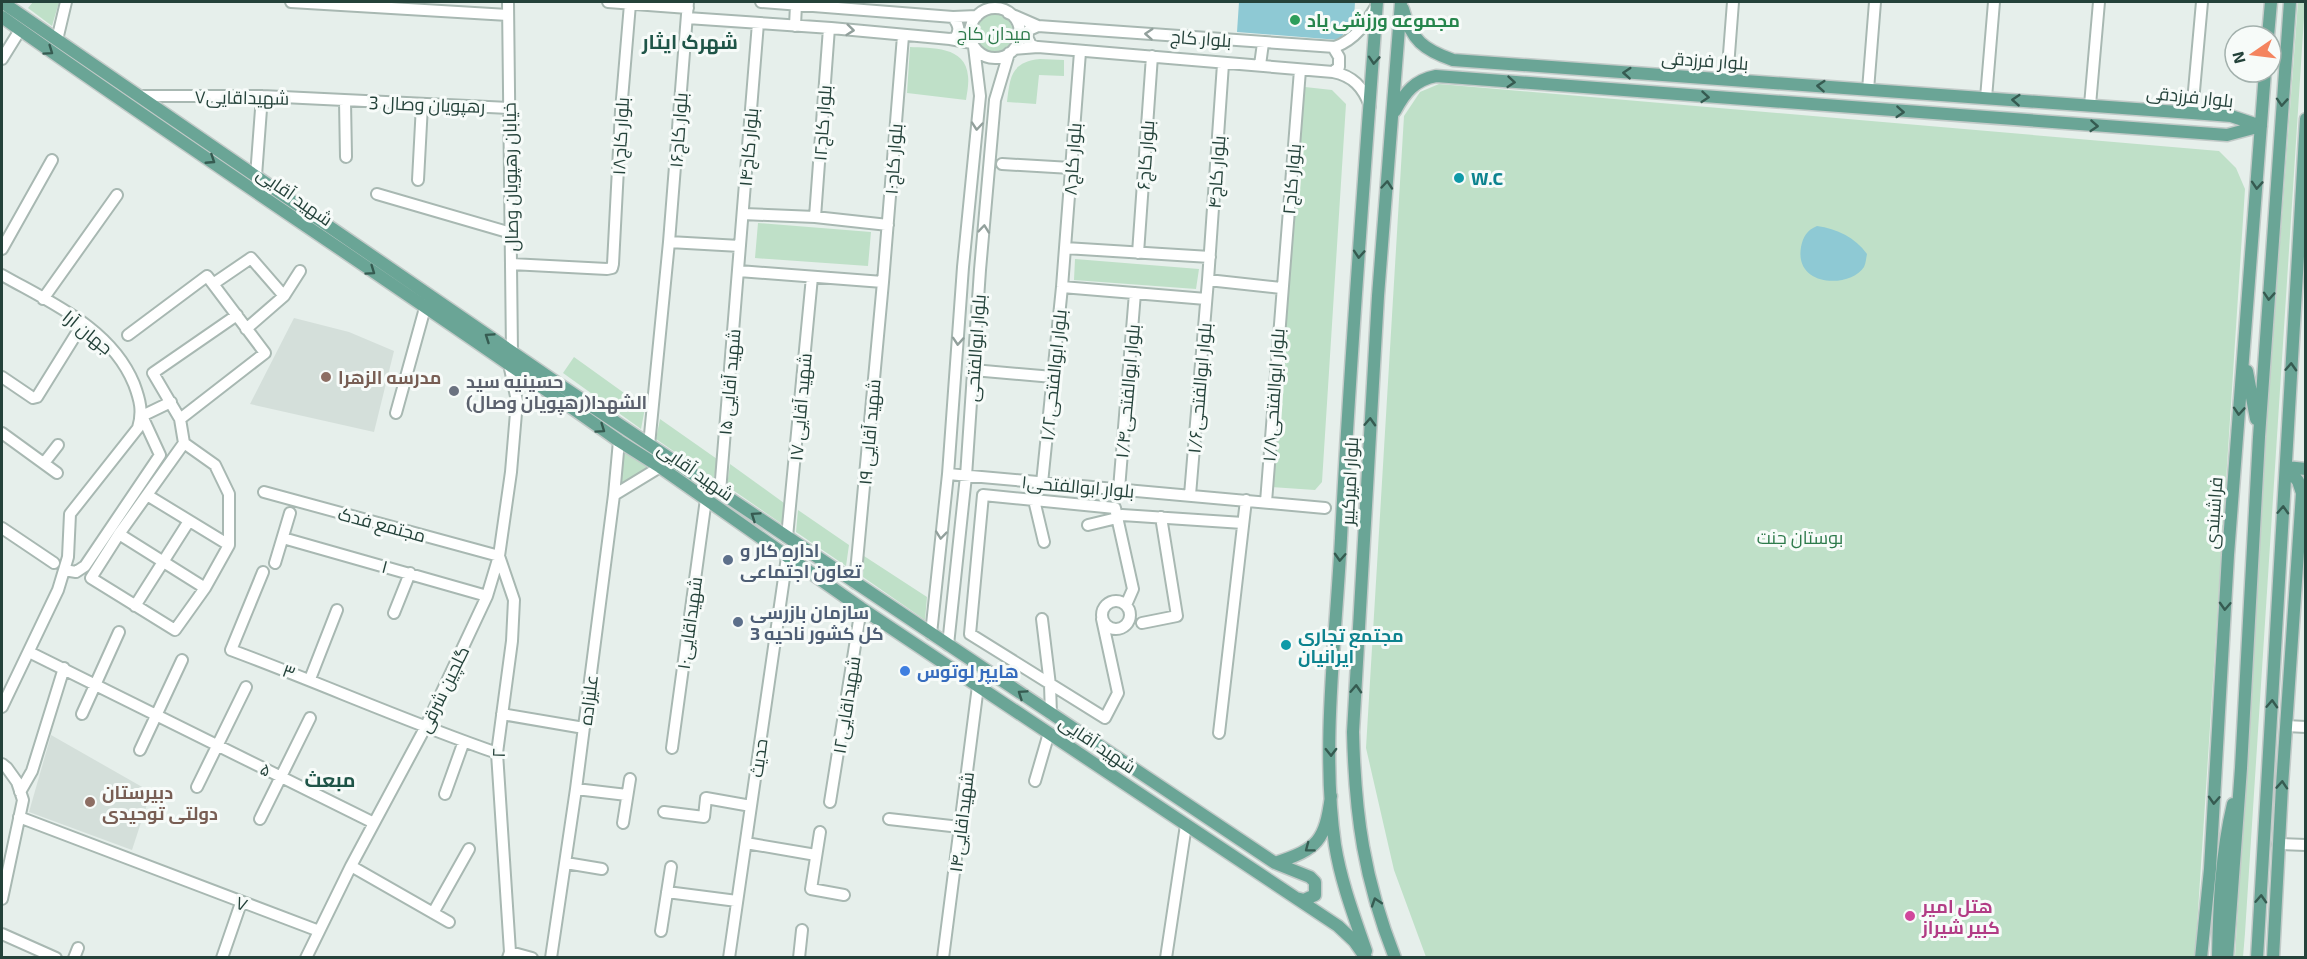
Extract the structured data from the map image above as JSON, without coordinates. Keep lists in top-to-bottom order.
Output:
{
  "streets": {
    "main road": [
      "بلوار فرزدقی",
      "شهید آقایی",
      "بلوار امیرکبیر",
      "فراشبندی"
    ],
    "street": [
      "بلوار کاج",
      "شهیداقایی۷",
      "3 رهپویان وصال",
      "بلوار کاج۱۲",
      "بلوار کاج۱۶",
      "بلوار کاج۱۸",
      "بلوار کاج۱۴",
      "بلوار کاج۶",
      "بلوار کاج۱۰",
      "بلوار کاج۸",
      "بلوار کاج۴",
      "خیابان رهپویان وصال",
      "بلوار کاج۲",
      "جهان آرا",
      "بلوار ابوالفتحی",
      "بلوار ابوالفتحی۱/۲",
      "شهید آقایی ۱۵",
      "بلوار ابوالفتحی۱/۶",
      "بلوار ابوالفتحی۱/۴",
      "بلوار ابوالفتحی۱/۸",
      "شهید آقایی ۱۷",
      "شهید آقایی ۱۹",
      "بلوار ابوالفتحی۱",
      "مجتمع فدک",
      "۱",
      "شهیداقایی۱۰",
      "۳",
      "گلچین شرقی",
      "علیزاده",
      "شهیداقایی۱۲",
      "۲",
      "حدیث",
      "۵",
      "شهیداقایی۱۴",
      "۷"
    ]
  },
  "crossings": [
    ["بلوار کاج", "بلوار کاج۶"],
    ["بلوار کاج", "بلوار کاج۸"],
    ["بلوار کاج", "بلوار کاج۴"],
    ["بلوار کاج", "بلوار کاج۲"],
    ["بلوار کاج", "بلوار ابوالفتحی"],
    ["بلوار کاج", "بلوار امیرکبیر"],
    ["بلوار فرزدقی", "بلوار امیرکبیر"],
    ["بلوار فرزدقی", "فراشبندی"],
    ["شهیداقایی۷", "3 رهپویان وصال"],
    ["شهیداقایی۷", "شهید آقایی"],
    ["3 رهپویان وصال", "خیابان رهپویان وصال"],
    ["بلوار کاج۱۶", "شهید آقایی"],
    ["بلوار کاج۱۸", "خیابان رهپویان وصال"],
    ["بلوار کاج۱۴", "شهید آقایی ۱۵"],
    ["بلوار کاج۱۰", "شهید آقایی ۱۹"],
    ["بلوار کاج۸", "بلوار ابوالفتحی۱/۲"],
    ["بلوار کاج۴", "بلوار ابوالفتحی۱/۶"],
    ["خیابان رهپویان وصال", "شهید آقایی"],
    ["خیابان رهپویان وصال", "گلچین شرقی"],
    ["بلوار کاج۲", "بلوار ابوالفتحی۱/۸"],
    ["شهید آقایی", "بلوار ابوالفتحی"],
    ["شهید آقایی", "شهید آقایی ۱۵"],
    ["شهید آقایی", "شهید آقایی ۱۷"],
    ["شهید آقایی", "شهید آقایی ۱۹"],
    ["شهید آقایی", "بلوار امیرکبیر"],
    ["شهید آقایی", "شهیداقایی۱۰"],
    ["شهید آقایی", "علیزاده"],
    ["شهید آقایی", "شهیداقایی۱۲"],
    ["شهید آقایی", "حدیث"],
    ["شهید آقایی", "شهیداقایی۱۴"],
    ["بلوار ابوالفتحی", "بلوار ابوالفتحی۱"],
    ["بلوار ابوالفتحی۱/۲", "بلوار ابوالفتحی۱"],
    ["بلوار ابوالفتحی۱/۶", "بلوار ابوالفتحی۱"],
    ["بلوار ابوالفتحی۱/۴", "بلوار ابوالفتحی۱"],
    ["بلوار ابوالفتحی۱/۸", "بلوار ابوالفتحی۱"],
    ["مجتمع فدک", "گلچین شرقی"],
    ["مجتمع فدک", "۲"],
    ["۱", "گلچین شرقی"],
    ["۳", "گلچین شرقی"],
    ["۳", "۲"],
    ["گلچین شرقی", "۲"],
    ["گلچین شرقی", "۵"],
    ["گلچین شرقی", "۷"]
  ],
  "districts": ["شهرک ایثار", "مبعث"],
  "parks": ["میدان کاج", "بوستان جنت"],
  "places": [
    "مجموعه ورزشی یاد",
    "W.C",
    "مدرسه الزهرا",
    "حسینیه سید الشهدا(رهپویان وصال)",
    "اداره کار و تعاون اجتماعی",
    "سازمان بازرسی کل کشور ناحیه 3",
    "مجتمع تجاری ایرانیان",
    "هایپر لوتوس",
    "دبیرستان دولتی توحیدی",
    "هتل امیر کبیر شیراز"
  ],
  "north": "left"
}
